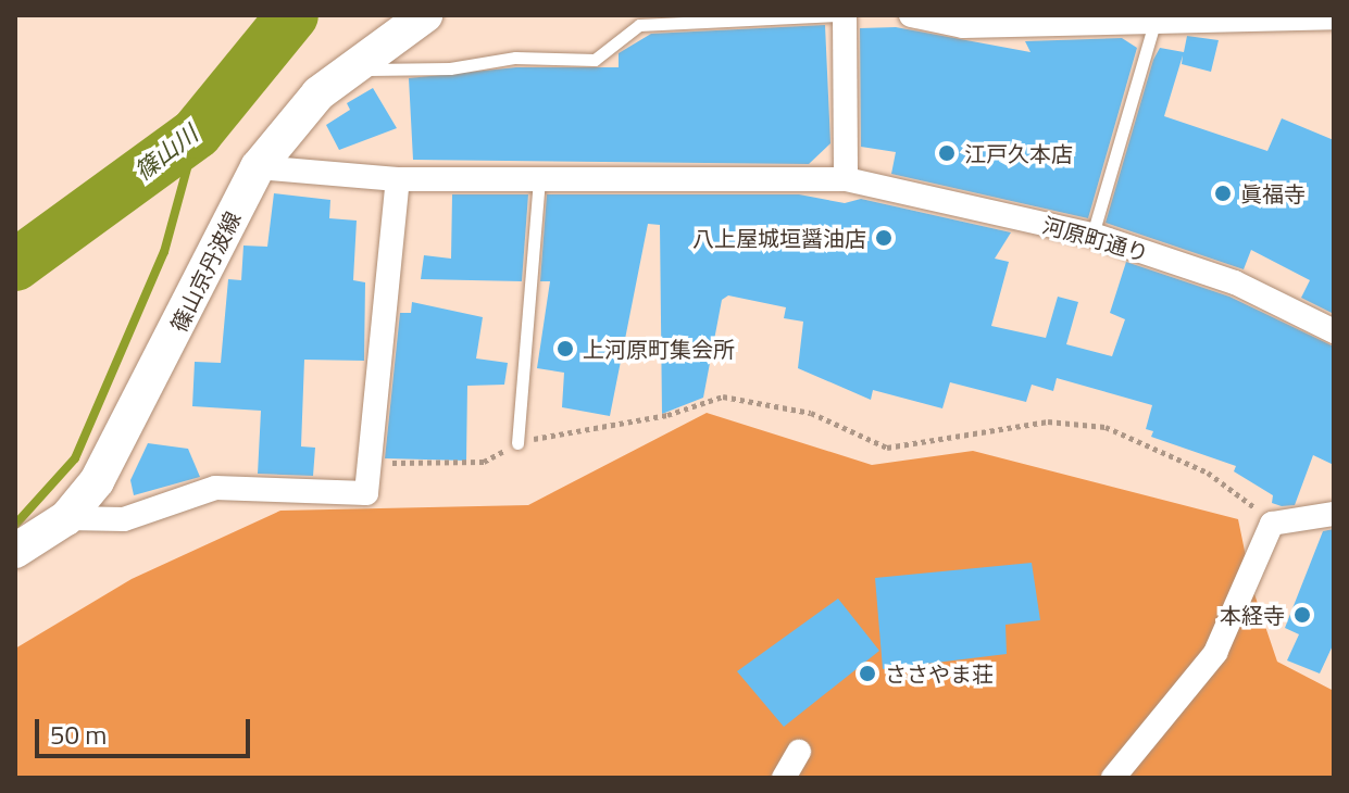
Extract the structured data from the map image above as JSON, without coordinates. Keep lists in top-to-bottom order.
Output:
{
  "streets": {
    "main road": ["篠山京丹波線"],
    "street": ["河原町通り"]
  },
  "crossings": [
    ["河原町通り", "篠山京丹波線"]
  ],
  "water": ["篠山川"],
  "places": [
    "江戸久本店",
    "眞福寺",
    "八上屋城垣醤油店",
    "上河原町集会所",
    "本経寺",
    "ささやま荘"
  ],
  "scale_bar": "50 m"
}
